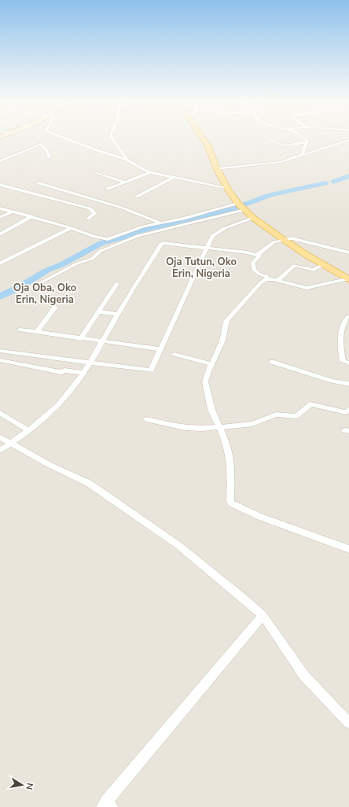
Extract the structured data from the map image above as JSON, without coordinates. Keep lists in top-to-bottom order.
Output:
{
  "districts": ["Oja Tutun, Oko Erin, Nigeria", "Oja Oba, Oko Erin, Nigeria"],
  "north": "right"
}
